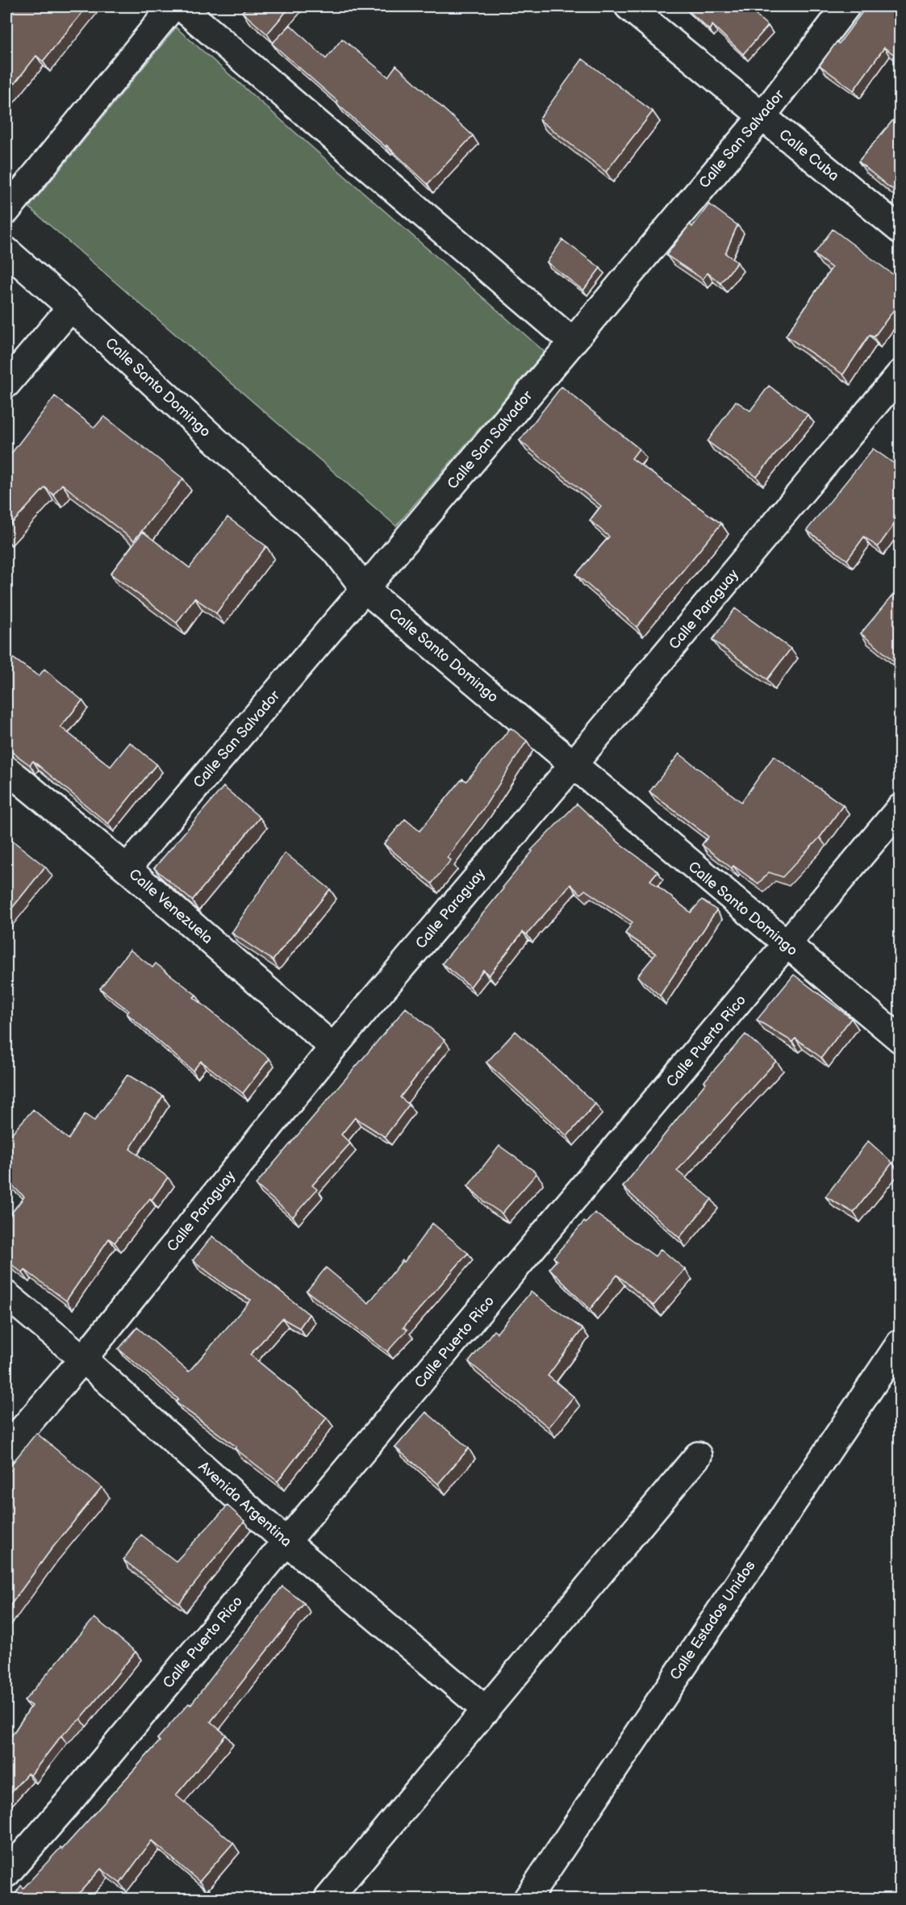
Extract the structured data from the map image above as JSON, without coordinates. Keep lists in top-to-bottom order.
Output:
{
  "streets": {
    "street": [
      "Calle San Salvador",
      "Calle Cuba",
      "Calle Santo Domingo",
      "Calle Paraguay",
      "Calle Venezuela",
      "Calle Puerto Rico",
      "Avenida Argentina",
      "Calle Estados Unidos"
    ]
  },
  "crossings": [
    ["Calle San Salvador", "Calle Cuba"],
    ["Calle San Salvador", "Calle Santo Domingo"],
    ["Calle San Salvador", "Calle Venezuela"],
    ["Calle Santo Domingo", "Calle Paraguay"],
    ["Calle Santo Domingo", "Calle Puerto Rico"],
    ["Calle Paraguay", "Calle Venezuela"],
    ["Calle Paraguay", "Avenida Argentina"],
    ["Calle Puerto Rico", "Avenida Argentina"]
  ]
}
